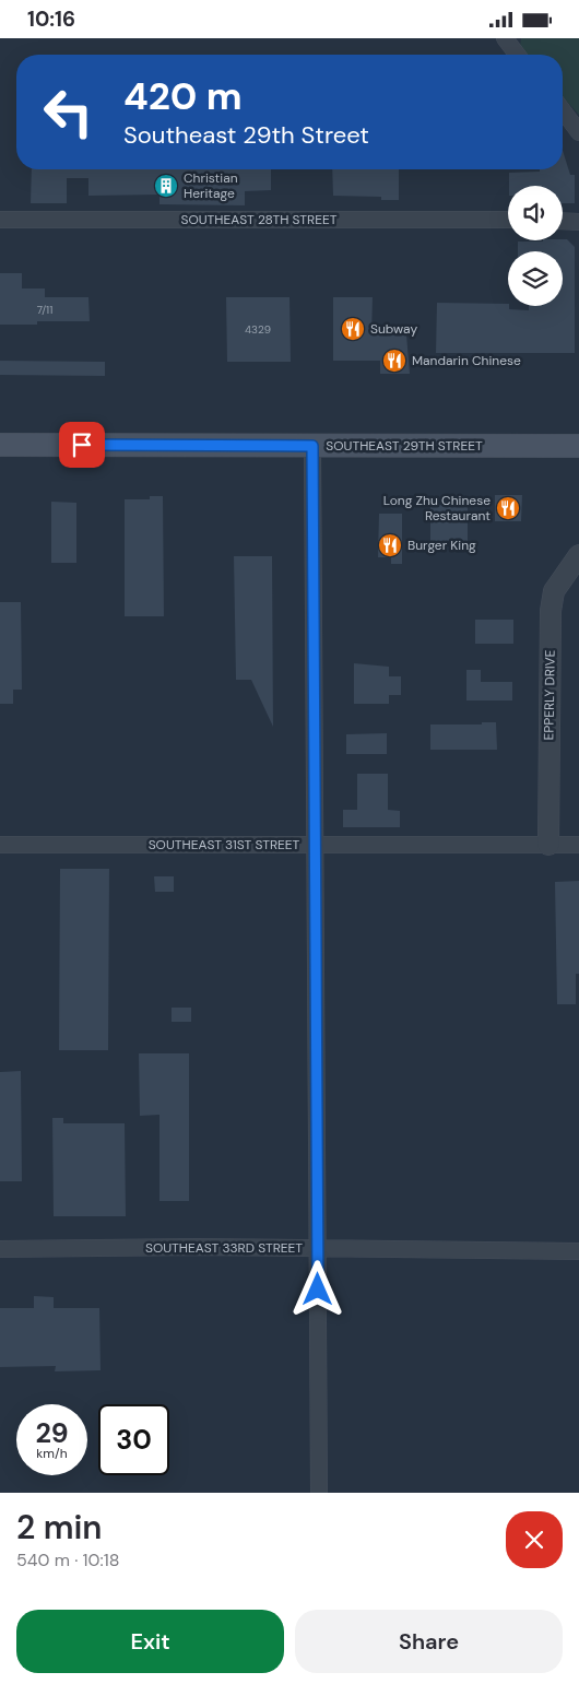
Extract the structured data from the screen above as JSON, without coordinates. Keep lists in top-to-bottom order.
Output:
{
  "streets": {
    "main road": ["SOUTHEAST 29TH STREET"],
    "street": [
      "SOUTHEAST 28TH STREET",
      "EPPERLY DRIVE",
      "SOUTHEAST 31ST STREET",
      "SOUTHEAST 33RD STREET"
    ]
  },
  "crossings": [
    ["EPPERLY DRIVE", "SOUTHEAST 31ST STREET"]
  ],
  "places": {
    "building": ["Christian Heritage"],
    "restaurant": [
      "Subway",
      "Mandarin Chinese",
      "Long Zhu Chinese Restaurant",
      "Burger King"
    ]
  },
  "house_numbers": ["7/11", "4329"],
  "page": {
    "status": "10:16",
    "turn": ["420 m", "Southeast 29th Street"],
    "speed": "29 km/h",
    "limit": "30",
    "heading": ["2 min", "540 m · 10:18"],
    "buttons": ["Exit", "Share"]
  }
}
